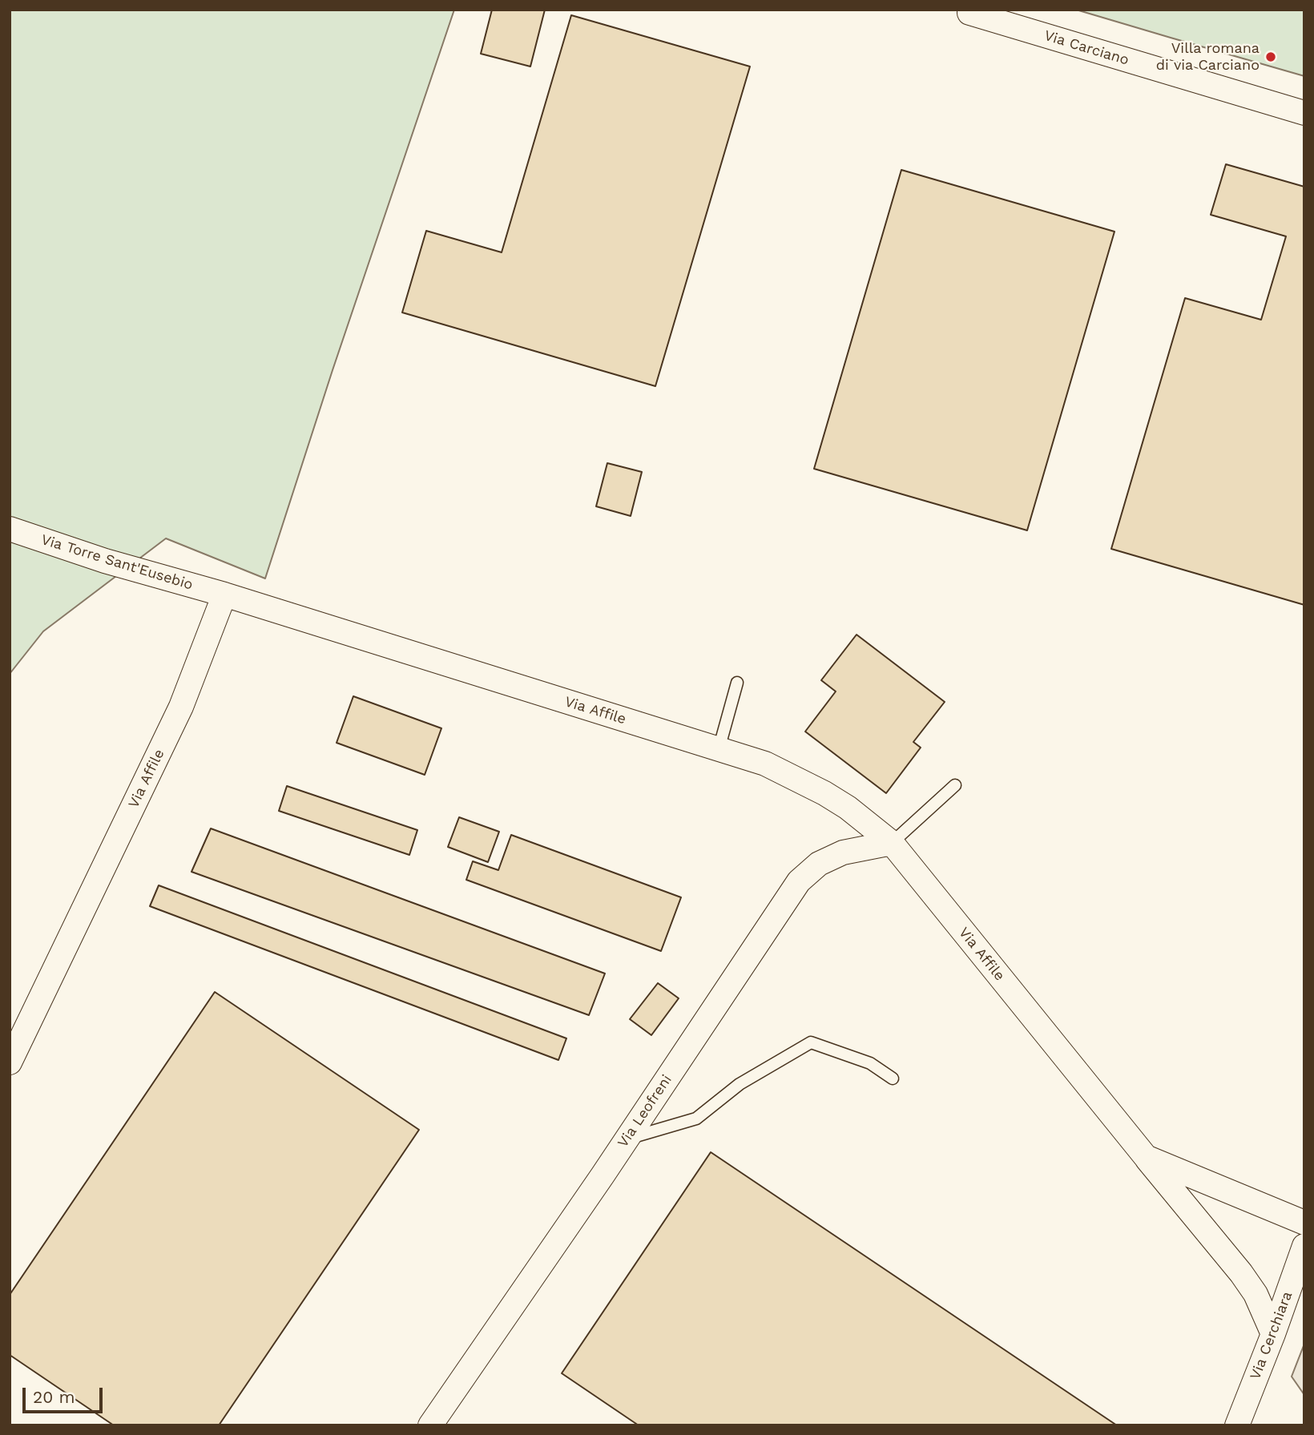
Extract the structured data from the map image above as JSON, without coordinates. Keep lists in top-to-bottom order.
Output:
{
  "streets": {
    "street": [
      "Via Carciano",
      "Via Torre Sant'Eusebio",
      "Via Affile",
      "Via Leofreni",
      "Via Cerchiara"
    ]
  },
  "crossings": [
    ["Via Torre Sant'Eusebio", "Via Affile"],
    ["Via Affile", "Via Leofreni"]
  ],
  "places": ["Villa romana di via Carciano"],
  "scale_bar": "20 m"
}
